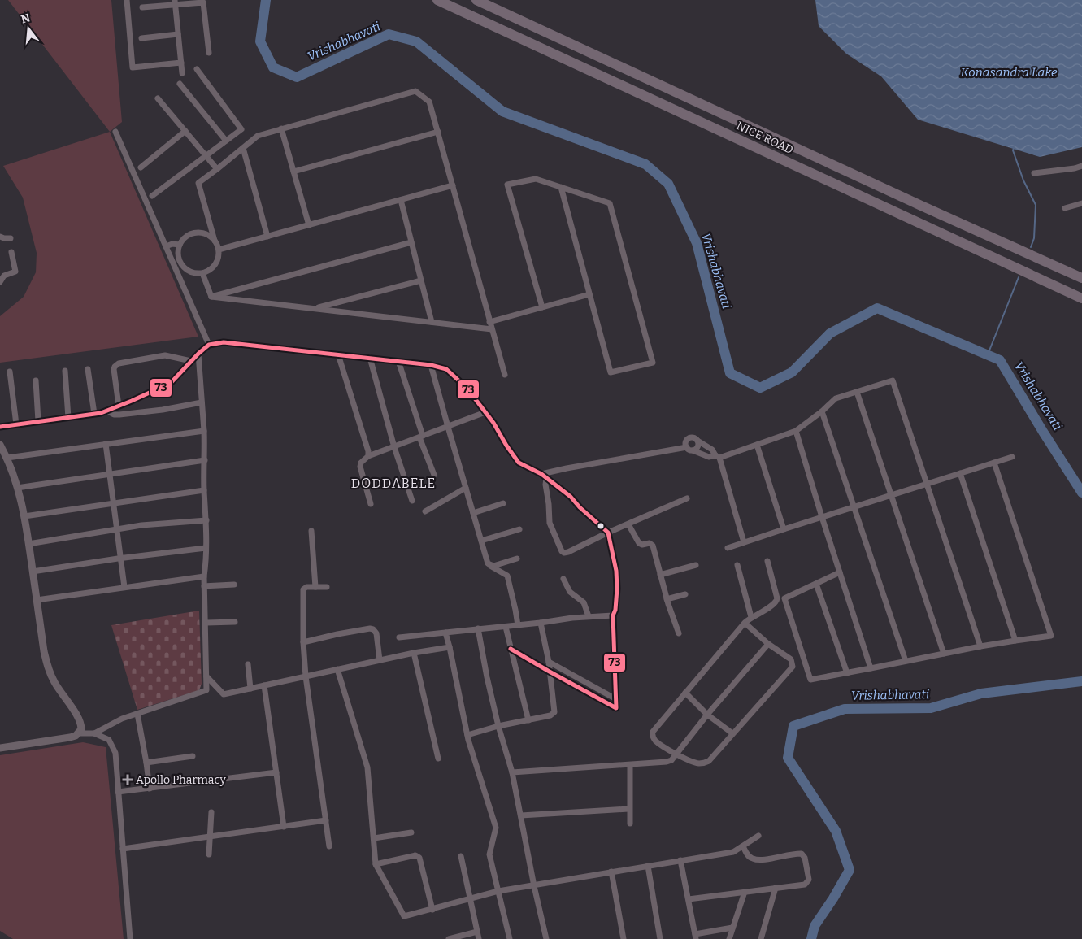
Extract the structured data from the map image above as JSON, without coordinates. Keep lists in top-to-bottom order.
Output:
{
  "streets": {
    "highway": ["NICE ROAD"]
  },
  "districts": ["DODDABELE"],
  "water": ["Vrishabhavati", "Konasandra Lake"],
  "places": {
    "health": ["Apollo Pharmacy"]
  },
  "lines": ["transit line 73"],
  "north": "top"
}
